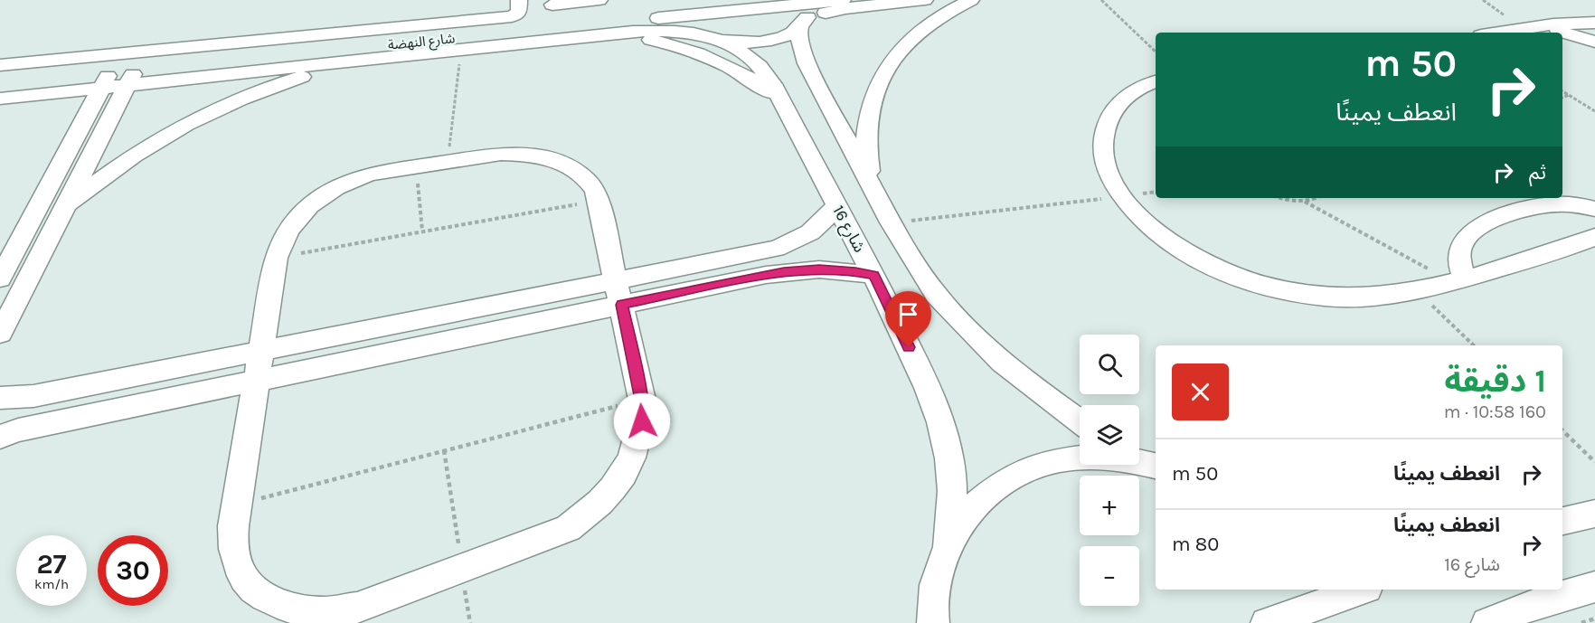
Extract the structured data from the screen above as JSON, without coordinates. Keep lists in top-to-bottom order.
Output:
{
  "streets": {
    "street": ["شارع النهضة", "شارع 16"]
  },
  "crossings": [
    ["شارع النهضة", "شارع 16"]
  ],
  "page": {
    "turn": ["50 m", "انعطف يمينًا"],
    "then": "ثم",
    "map_buttons": ["+", "−"],
    "heading": ["1 دقيقة", "160 m · 10:58"],
    "list": [
      {
        "name": "انعطف يمينًا",
        "value": "50 m"
      },
      {
        "name": "انعطف يمينًا",
        "note": "شارع 16",
        "value": "80 m"
      }
    ],
    "speed": "27 km/h",
    "limit": "30"
  }
}
